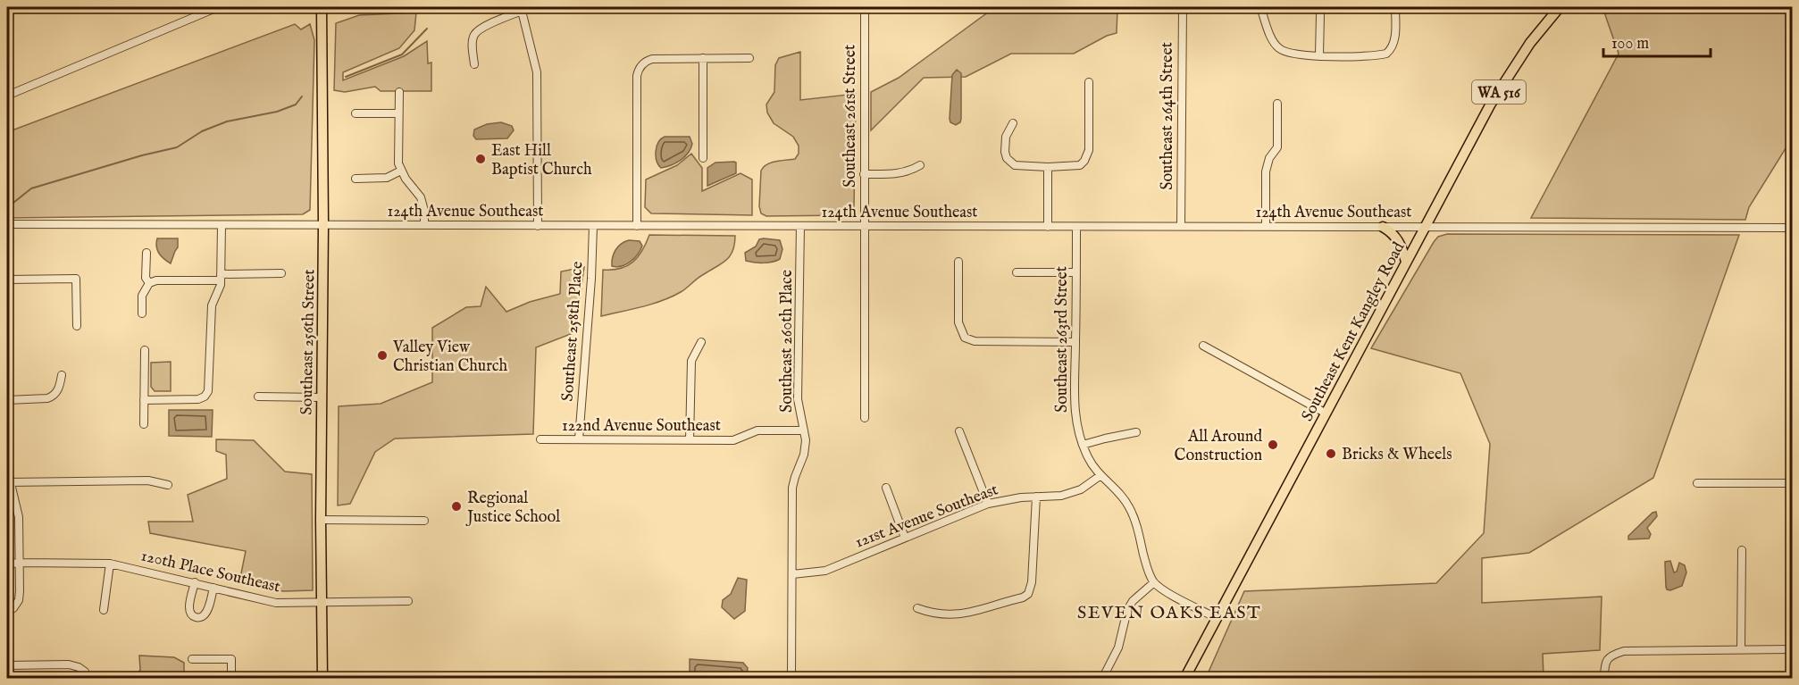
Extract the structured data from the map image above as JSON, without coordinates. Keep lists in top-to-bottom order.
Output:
{
  "streets": {
    "main road": ["WA 516", "Southeast Kent Kangley Road", "Southeast 256th Street"],
    "street": [
      "Southeast 261st Street",
      "Southeast 264th Street",
      "124th Avenue Southeast",
      "Southeast 258th Place",
      "Southeast 263rd Street",
      "Southeast 260th Place",
      "122nd Avenue Southeast",
      "121st Avenue Southeast",
      "120th Place Southeast"
    ]
  },
  "crossings": [
    ["Southeast 261st Street", "124th Avenue Southeast"],
    ["Southeast 264th Street", "124th Avenue Southeast"],
    ["124th Avenue Southeast", "Southeast 258th Place"],
    ["124th Avenue Southeast", "Southeast Kent Kangley Road"],
    ["124th Avenue Southeast", "Southeast 263rd Street"],
    ["124th Avenue Southeast", "Southeast 260th Place"],
    ["124th Avenue Southeast", "Southeast 256th Street"],
    ["Southeast 258th Place", "122nd Avenue Southeast"],
    ["Southeast 263rd Street", "121st Avenue Southeast"],
    ["Southeast 260th Place", "122nd Avenue Southeast"],
    ["Southeast 260th Place", "121st Avenue Southeast"],
    ["Southeast 256th Street", "120th Place Southeast"]
  ],
  "districts": ["SEVEN OAKS EAST"],
  "places": [
    "East Hill Baptist Church",
    "Valley View Christian Church",
    "All Around Construction",
    "Bricks & Wheels",
    "Regional Justice School"
  ],
  "scale_bar": "100 m"
}
